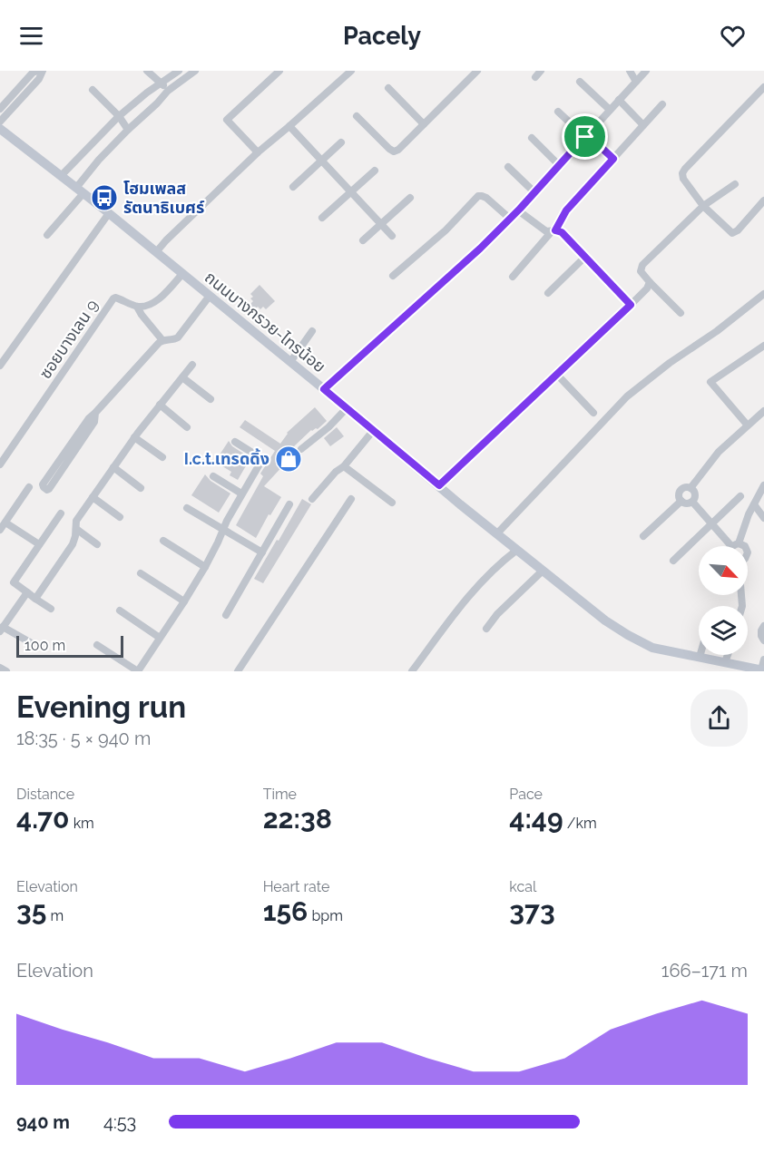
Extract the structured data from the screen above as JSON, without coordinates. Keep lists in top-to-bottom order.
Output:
{
  "streets": {
    "main road": ["ถนนบางกรวย-ไทรน้อย"],
    "street": ["ซอยบางเลน 9"]
  },
  "places": {
    "bus stop": ["โฮมเพลส รัตนาธิเบศร์"],
    "shop": ["I.c.t.เทรดดิ้ง"]
  },
  "scale_bar": "100 m",
  "north": "bottom right",
  "page": {
    "header": "Pacely",
    "scale": "100 m",
    "heading": ["Evening run", "18:35 · 5 × 940 m"],
    "stats": [
      ["Distance", "4.70 km"],
      ["Time", "22:38"],
      ["Pace", "4:49 /km"],
      ["Elevation", "35 m"],
      ["Heart rate", "156 bpm"],
      ["kcal", "373"]
    ],
    "chart": ["Elevation", "166–171 m"],
    "list": [
      {
        "name": "940 m",
        "note": "4:53"
      }
    ]
  }
}
